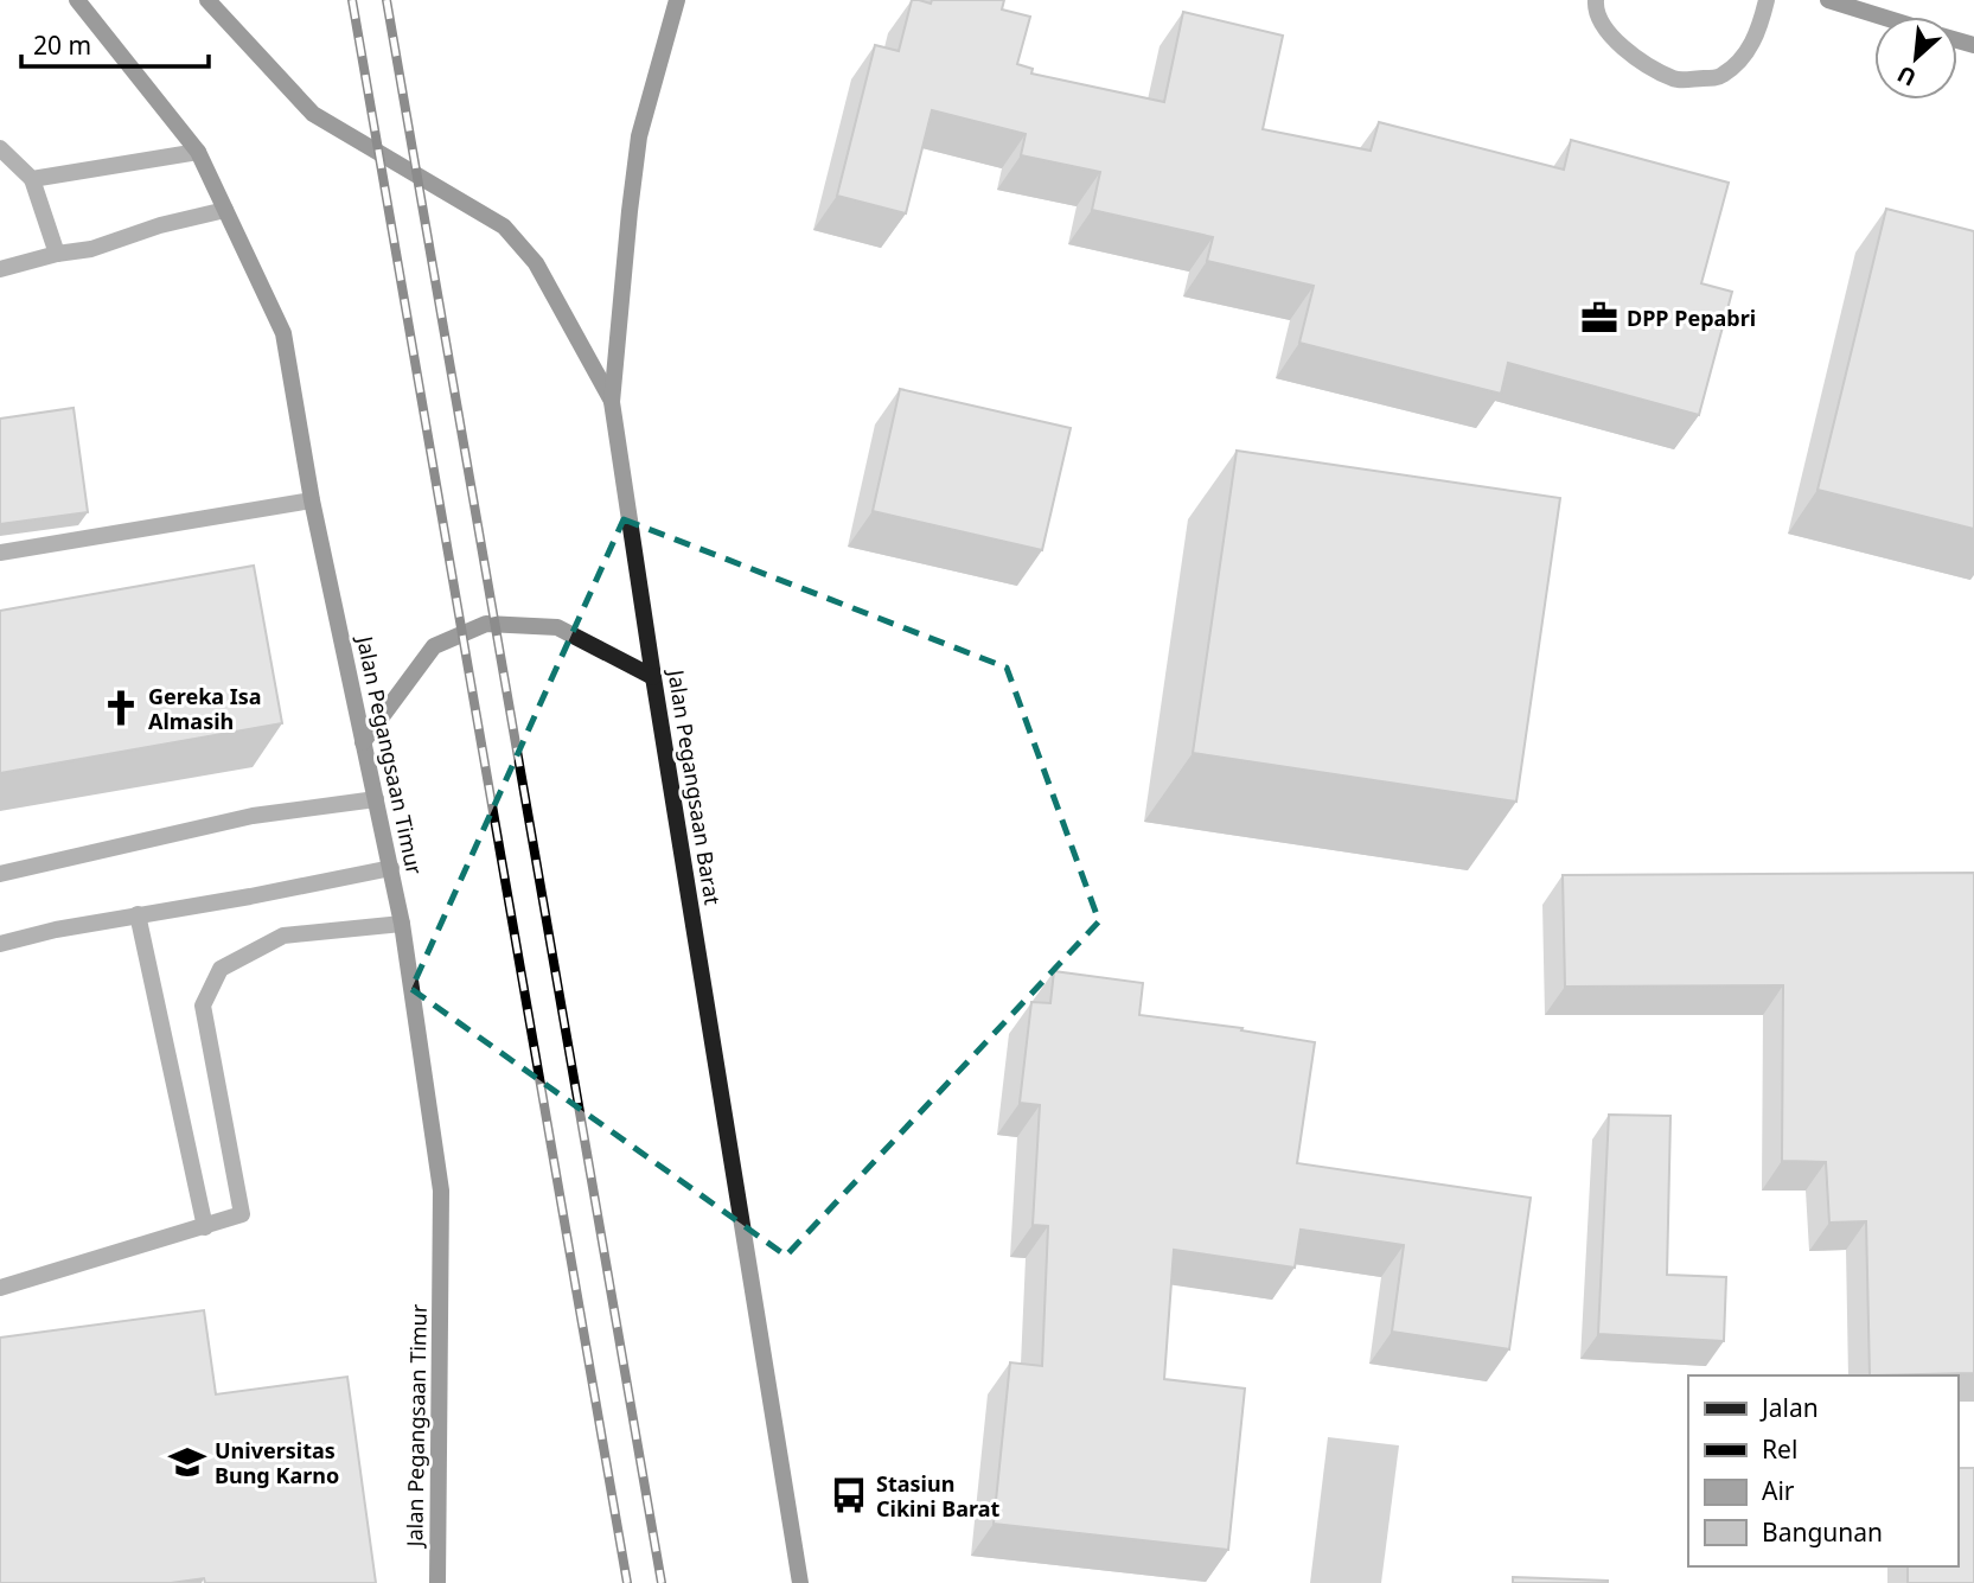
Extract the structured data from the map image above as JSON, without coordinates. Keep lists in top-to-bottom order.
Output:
{
  "streets": {
    "main road": ["Jalan Pegangsaan Timur", "Jalan Pegangsaan Barat"]
  },
  "places": {
    "office": ["DPP Pepabri"],
    "church": ["Gereka Isa Almasih"],
    "school or university": ["Universitas Bung Karno"],
    "bus stop": ["Stasiun Cikini Barat"]
  },
  "legend": [
    "Jalan",
    "Rel",
    "Air",
    "Bangunan"
  ],
  "scale_bar": "20 m",
  "north": "bottom left"
}
